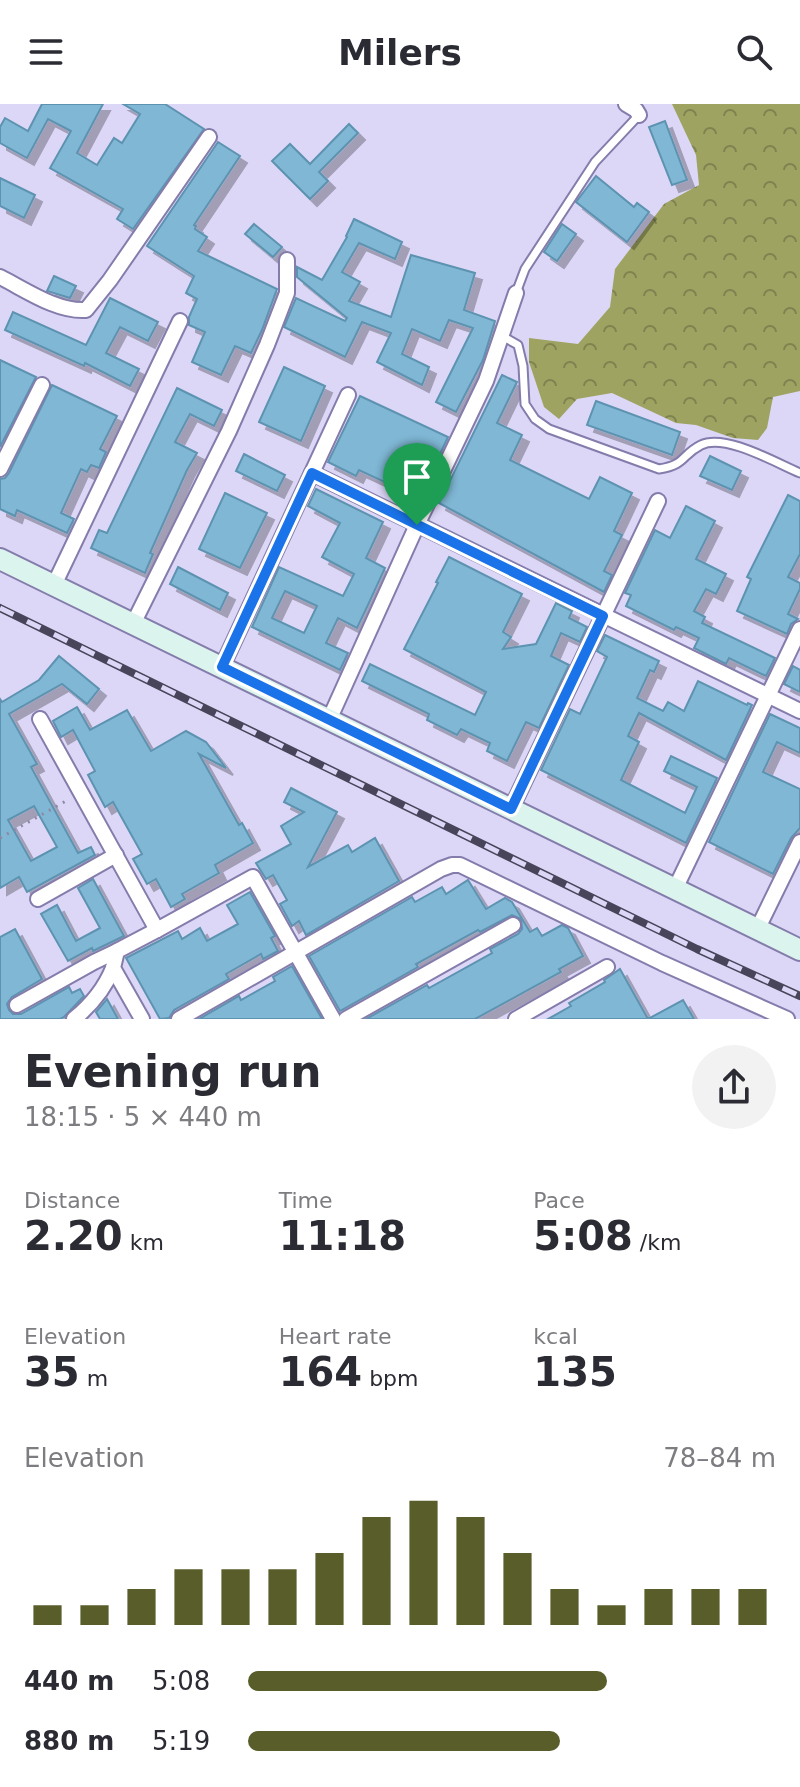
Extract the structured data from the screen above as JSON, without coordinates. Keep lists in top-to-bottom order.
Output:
{
  "page": {
    "header": "Milers",
    "heading": ["Evening run", "18:15 · 5 × 440 m"],
    "stats": [
      ["Distance", "2.20 km"],
      ["Time", "11:18"],
      ["Pace", "5:08 /km"],
      ["Elevation", "35 m"],
      ["Heart rate", "164 bpm"],
      ["kcal", "135"]
    ],
    "chart": ["Elevation", "78–84 m"],
    "list": [
      {
        "name": "440 m",
        "note": "5:08"
      },
      {
        "name": "880 m",
        "note": "5:19"
      }
    ]
  }
}
